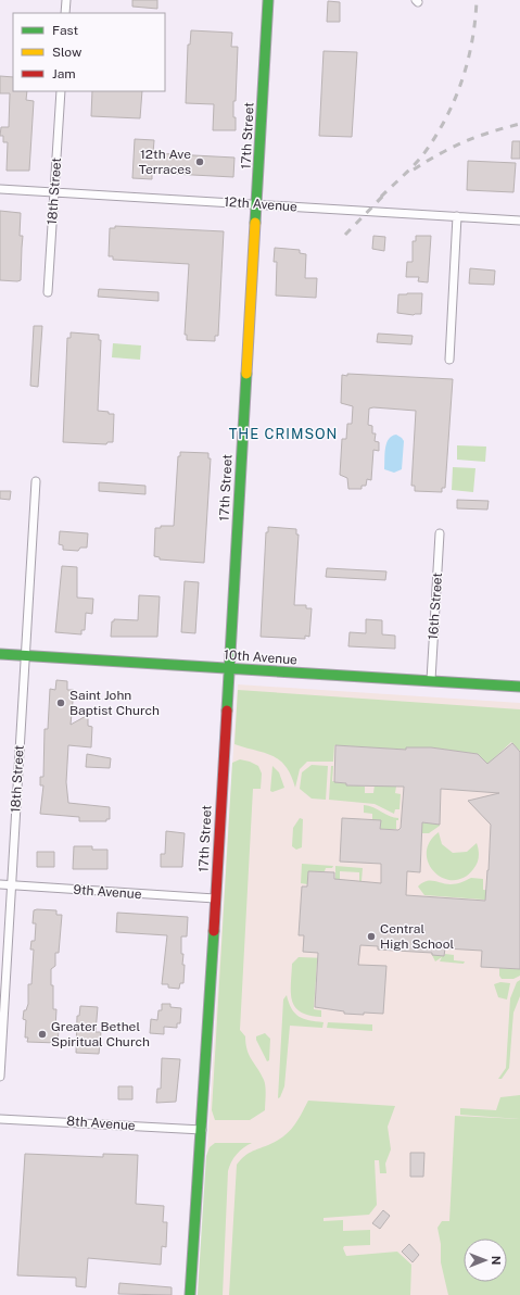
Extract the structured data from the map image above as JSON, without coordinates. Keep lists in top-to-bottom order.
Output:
{
  "streets": {
    "street": [
      "17th Street",
      "18th Street",
      "12th Avenue",
      "16th Street",
      "10th Avenue",
      "9th Avenue",
      "8th Avenue"
    ]
  },
  "crossings": [
    ["17th Street", "12th Avenue"],
    ["17th Street", "10th Avenue"],
    ["17th Street", "9th Avenue"],
    ["17th Street", "8th Avenue"],
    ["18th Street", "12th Avenue"],
    ["18th Street", "10th Avenue"],
    ["18th Street", "9th Avenue"],
    ["16th Street", "10th Avenue"]
  ],
  "districts": ["THE CRIMSON"],
  "places": [
    "12th Ave Terraces",
    "Saint John Baptist Church",
    "Central High School",
    "Greater Bethel Spiritual Church"
  ],
  "legend": ["Fast", "Slow", "Jam"],
  "north": "right"
}
